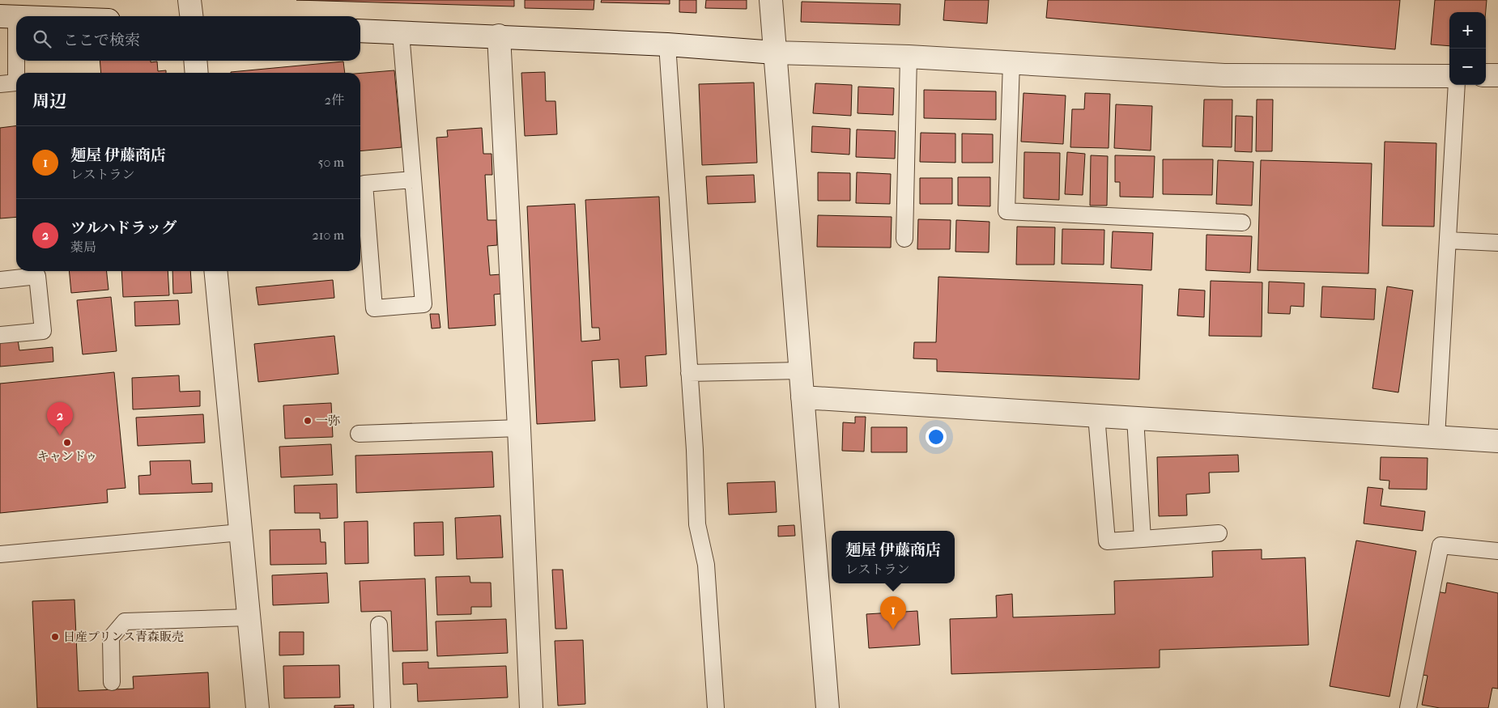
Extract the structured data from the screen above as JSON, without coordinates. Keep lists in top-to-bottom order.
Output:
{
  "places": ["一弥", "キャンドゥ", "日産プリンス青森販売"],
  "page": {
    "map_buttons": ["+", "−"],
    "search": "ここで検索",
    "heading": ["周辺", "2件"],
    "list": [
      {
        "mark": "1",
        "name": "麺屋 伊藤商店",
        "note": "レストラン",
        "value": "50 m"
      },
      {
        "mark": "2",
        "name": "ツルハドラッグ",
        "note": "薬局",
        "value": "210 m"
      }
    ],
    "pins": ["2", "1"],
    "popup": ["麺屋 伊藤商店", "レストラン"]
  }
}
